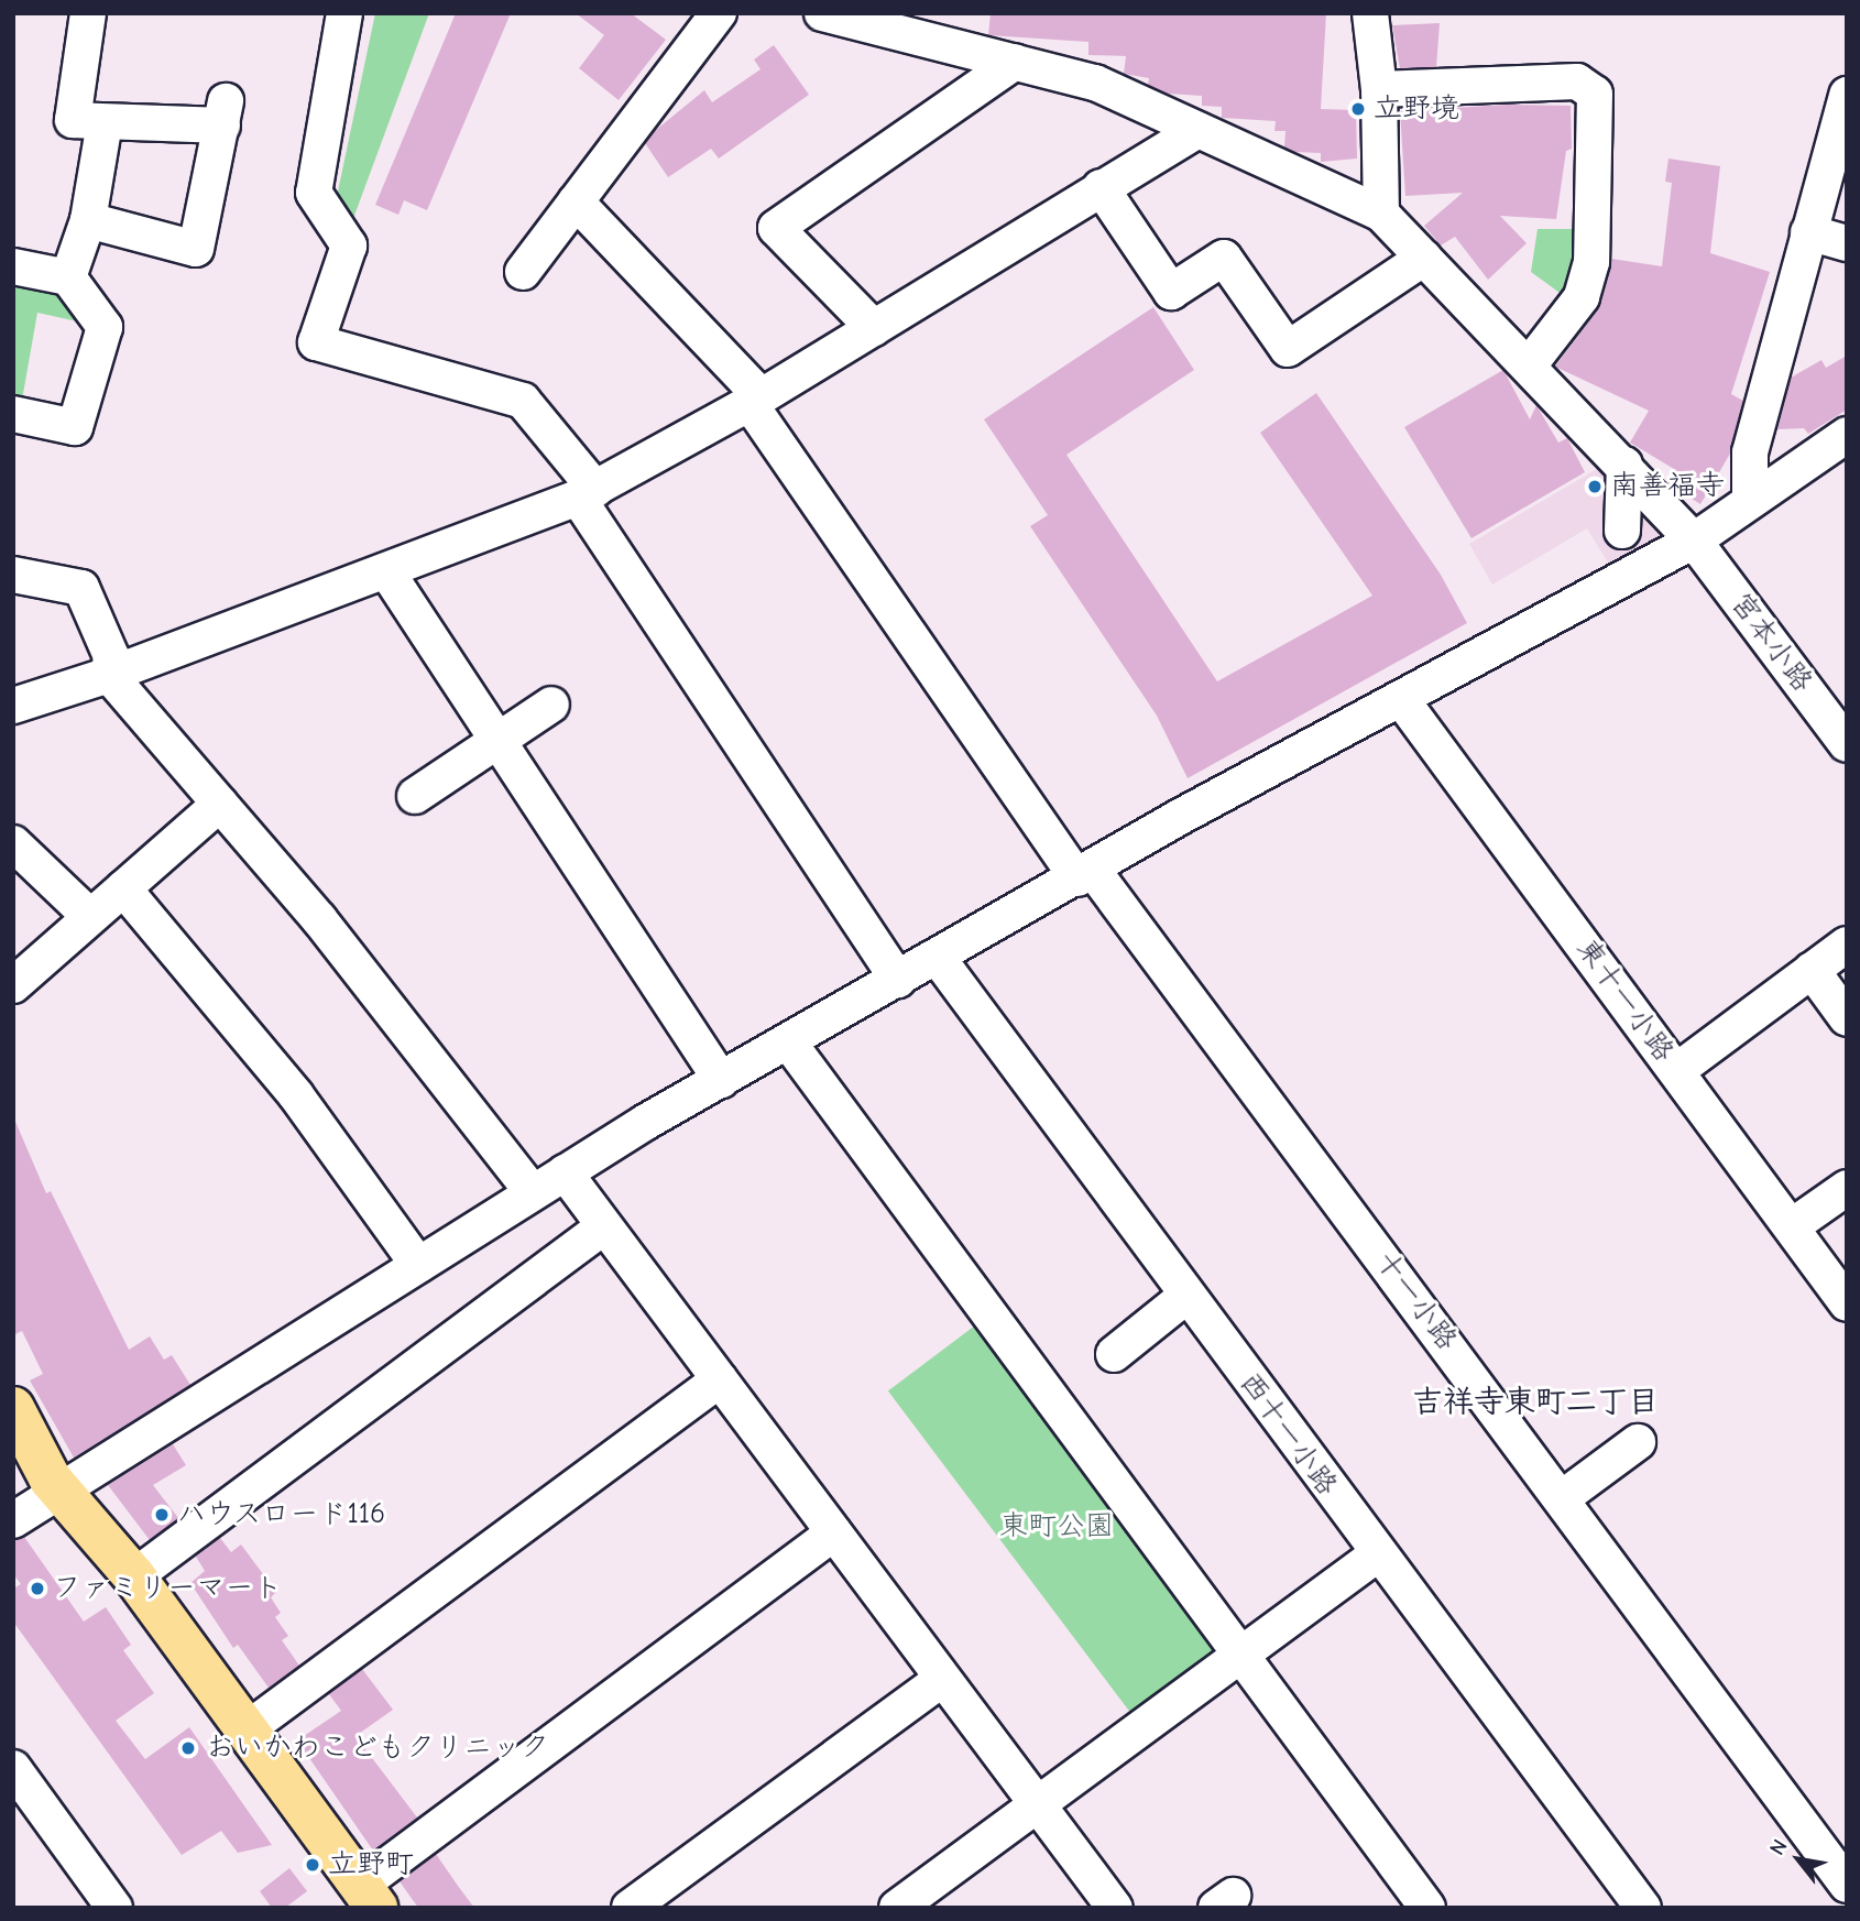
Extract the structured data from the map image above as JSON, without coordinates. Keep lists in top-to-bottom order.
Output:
{
  "streets": {
    "street": [
      "宮本小路",
      "東十一小路",
      "十一小路",
      "西十一小路"
    ]
  },
  "districts": ["吉祥寺東町二丁目"],
  "parks": ["東町公園"],
  "places": [
    "立野境",
    "南善福寺",
    "ハウスロード116",
    "ファミリーマート",
    "おいかわこどもクリニック",
    "立野町"
  ],
  "north": "top left"
}
